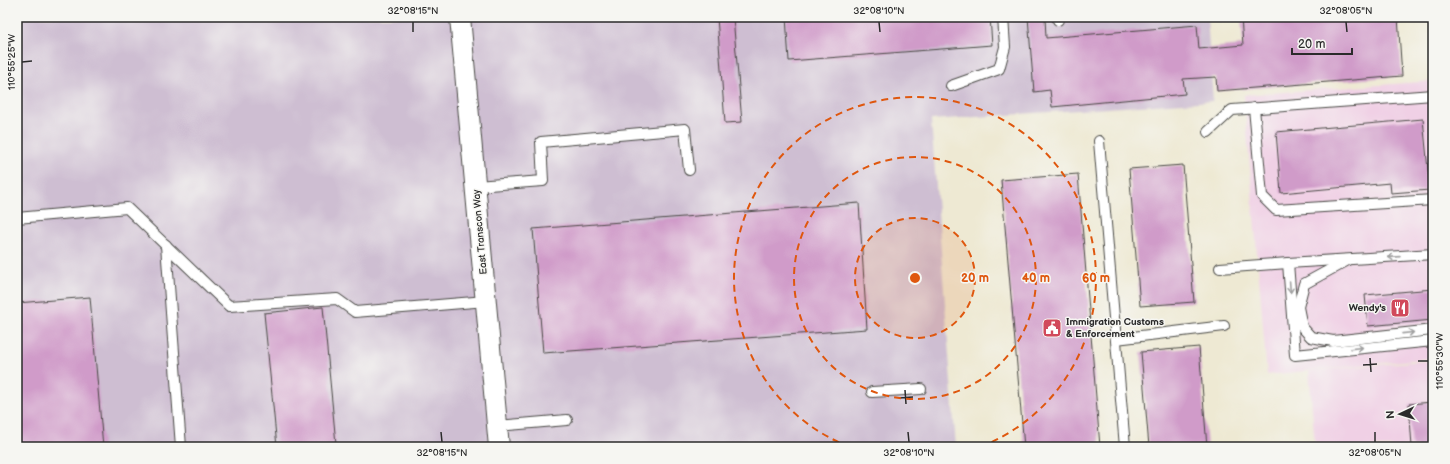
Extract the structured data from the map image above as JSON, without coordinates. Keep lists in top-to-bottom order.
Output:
{
  "streets": {
    "street": ["East Transcon Way"]
  },
  "places": {
    "restaurant": ["Wendy's"],
    "public building": ["Immigration Customs & Enforcement"]
  },
  "scale_bar": "20 m",
  "north": "left",
  "coordinates": [
    "32°08'15\"N",
    "32°08'10\"N",
    "32°08'05\"N",
    "110°55'25\"W",
    "110°55'30\"W"
  ],
  "rings": ["20 m", "40 m", "60 m"]
}
